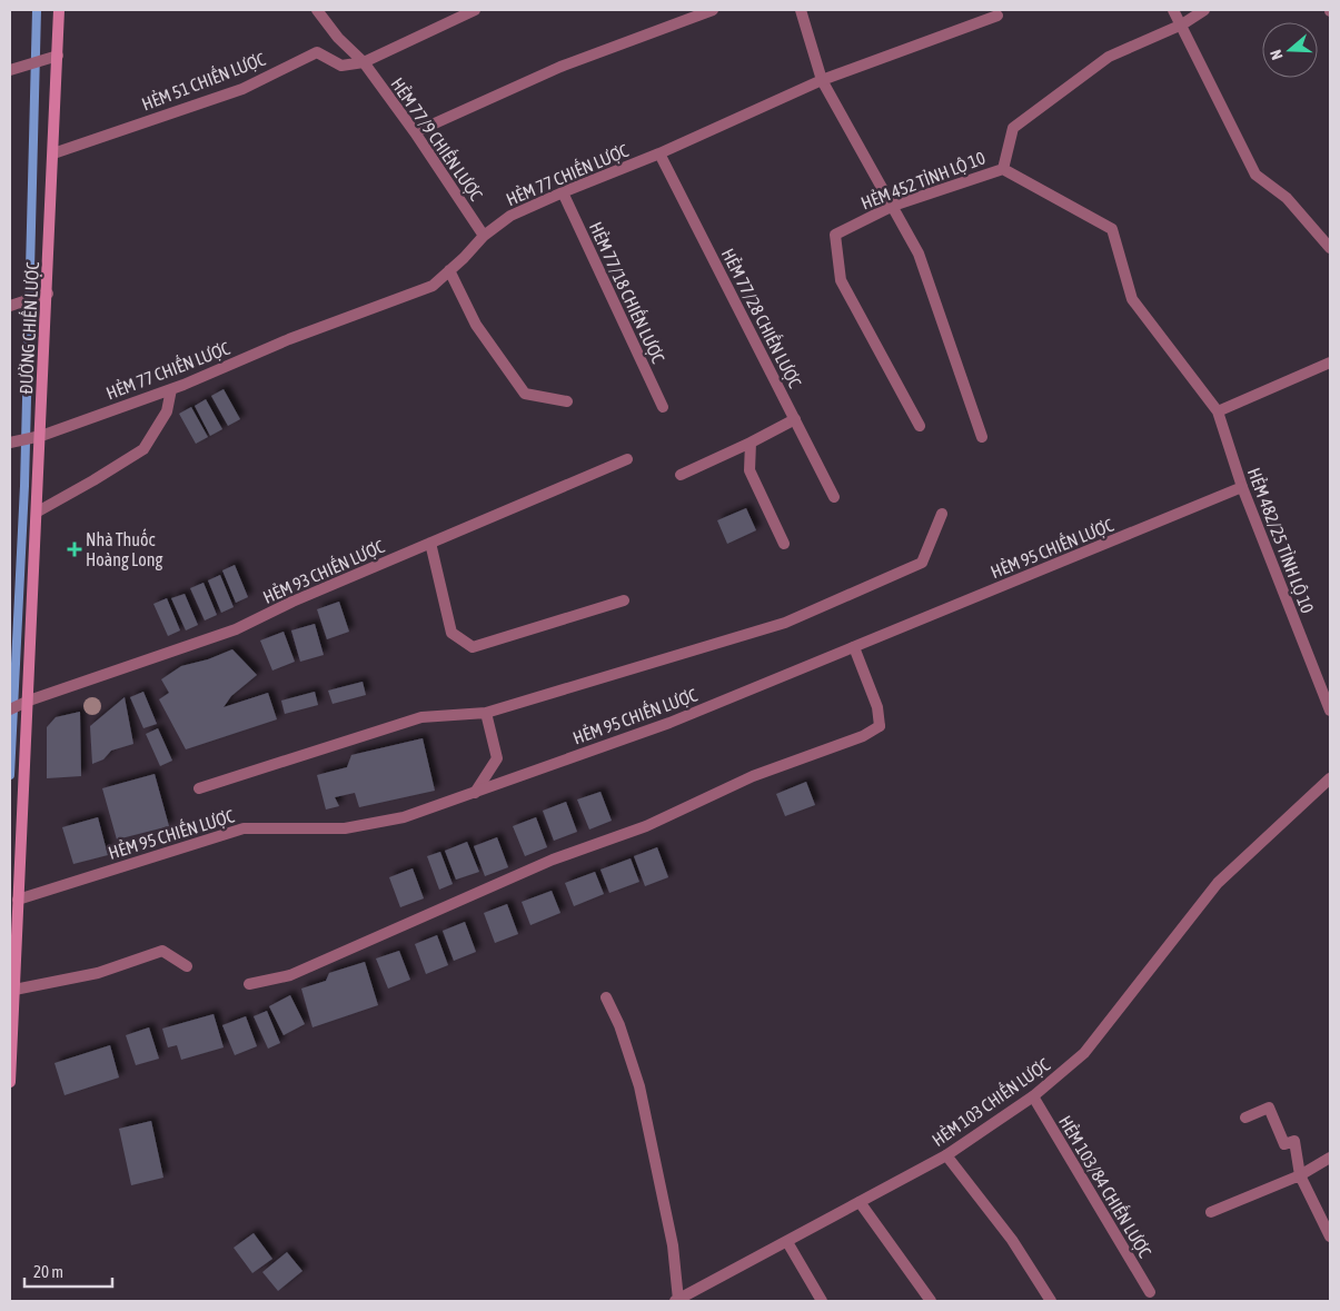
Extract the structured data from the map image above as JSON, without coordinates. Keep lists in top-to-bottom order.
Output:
{
  "streets": {
    "street": [
      "HẺM 51 CHIẾN LƯỢC",
      "HẺM 77/9 CHIẾN LƯỢC",
      "HẺM 77 CHIẾN LƯỢC",
      "HẺM 452 TỈNH LỘ 10",
      "HẺM 77/18 CHIẾN LƯỢC",
      "HẺM 77/28 CHIẾN LƯỢC",
      "ĐƯỜNG CHIẾN LƯỢC",
      "HẺM 482/25 TỈNH LỘ 10",
      "HẺM 95 CHIẾN LƯỢC",
      "HẺM 93 CHIẾN LƯỢC",
      "HẺM 103 CHIẾN LƯỢC",
      "HẺM 103/84 CHIẾN LƯỢC"
    ]
  },
  "crossings": [
    ["HẺM 51 CHIẾN LƯỢC", "HẺM 77/9 CHIẾN LƯỢC"],
    ["HẺM 51 CHIẾN LƯỢC", "ĐƯỜNG CHIẾN LƯỢC"],
    ["HẺM 77/9 CHIẾN LƯỢC", "HẺM 77 CHIẾN LƯỢC"],
    ["HẺM 77 CHIẾN LƯỢC", "HẺM 77/18 CHIẾN LƯỢC"],
    ["HẺM 77 CHIẾN LƯỢC", "HẺM 77/28 CHIẾN LƯỢC"],
    ["HẺM 77 CHIẾN LƯỢC", "ĐƯỜNG CHIẾN LƯỢC"],
    ["HẺM 452 TỈNH LỘ 10", "HẺM 482/25 TỈNH LỘ 10"],
    ["ĐƯỜNG CHIẾN LƯỢC", "HẺM 95 CHIẾN LƯỢC"],
    ["ĐƯỜNG CHIẾN LƯỢC", "HẺM 93 CHIẾN LƯỢC"],
    ["HẺM 482/25 TỈNH LỘ 10", "HẺM 95 CHIẾN LƯỢC"],
    ["HẺM 103 CHIẾN LƯỢC", "HẺM 103/84 CHIẾN LƯỢC"]
  ],
  "places": {
    "health": ["Nhà Thuốc Hoàng Long"]
  },
  "scale_bar": "20 m",
  "north": "left"
}
